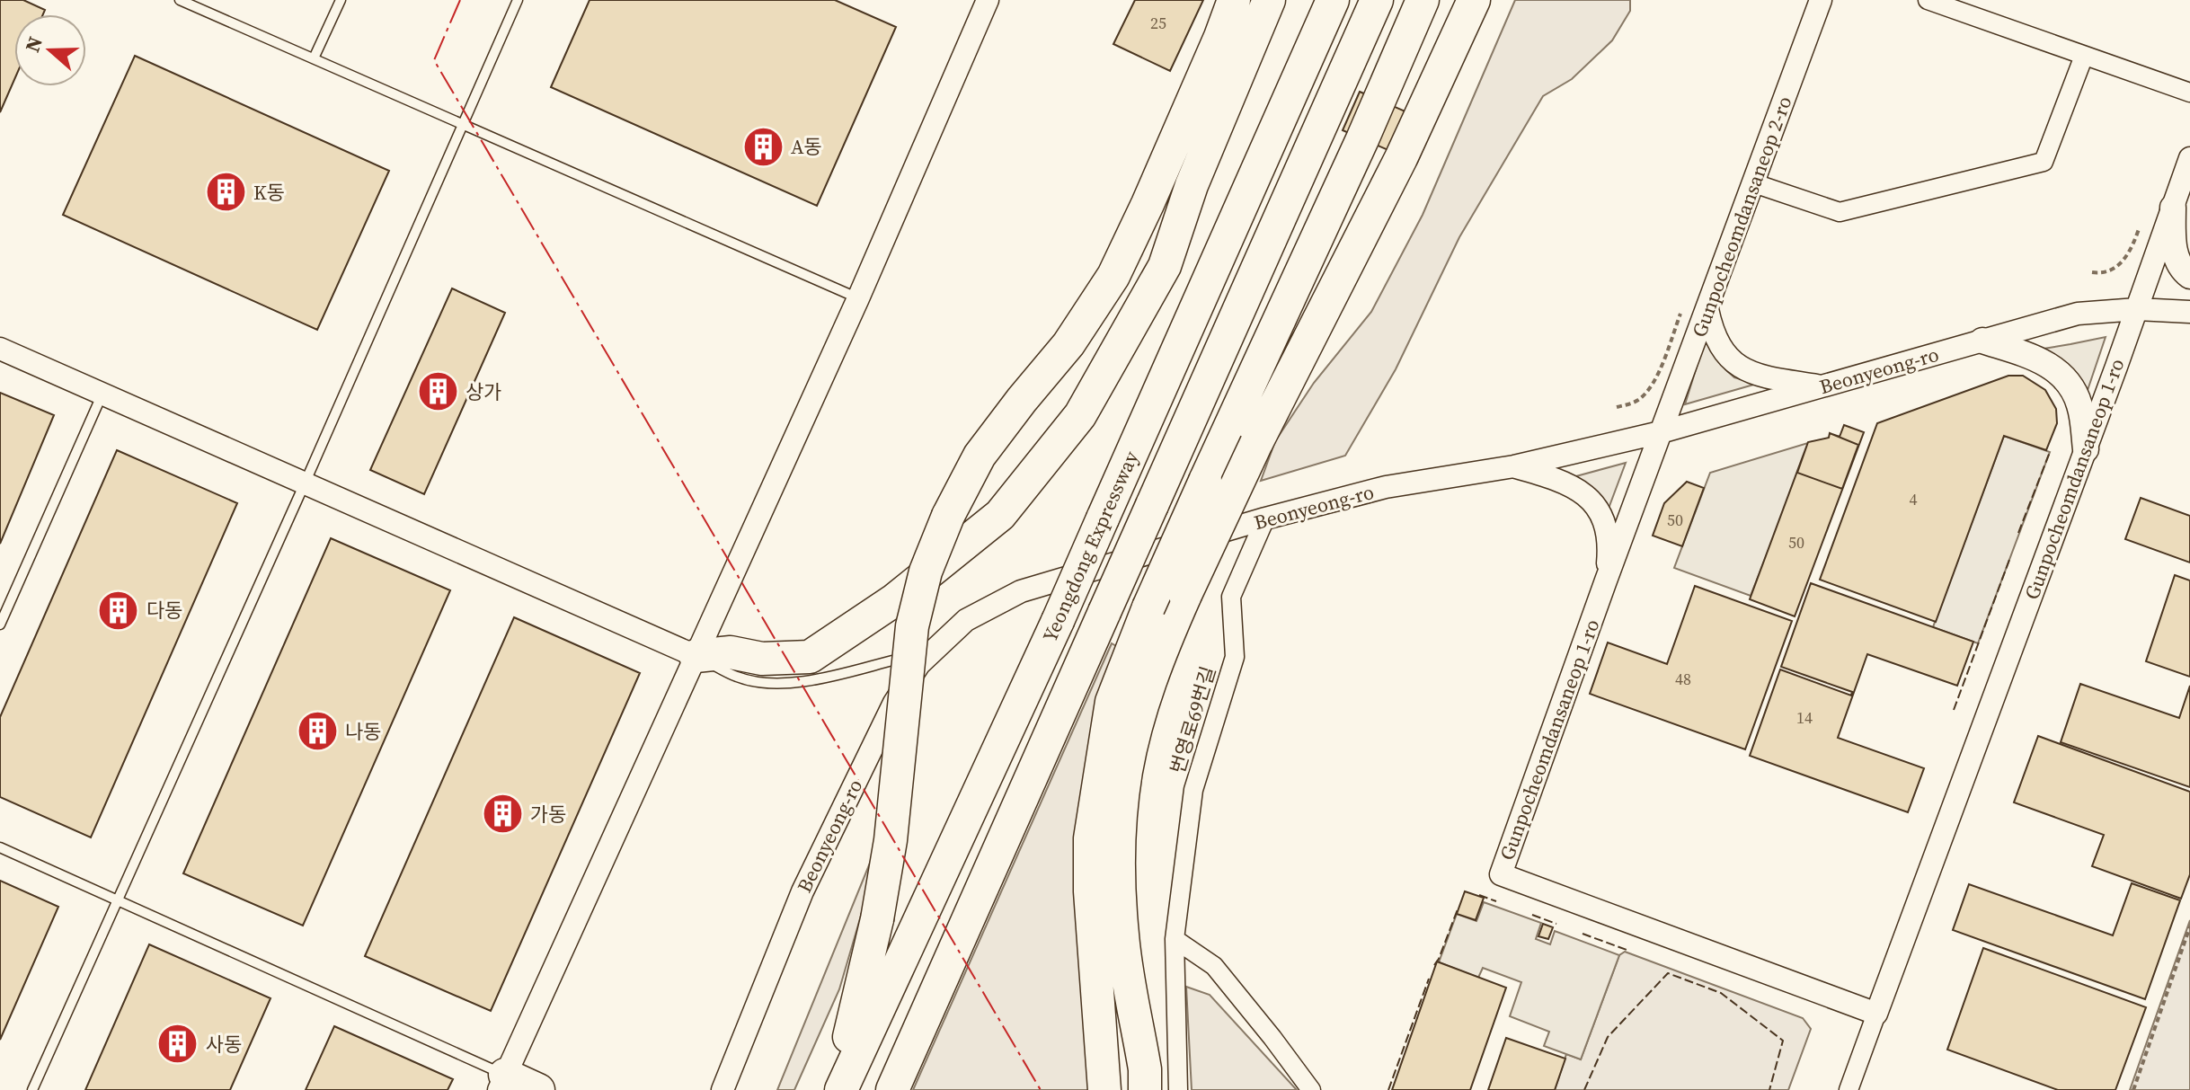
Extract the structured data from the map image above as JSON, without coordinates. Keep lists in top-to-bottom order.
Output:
{
  "streets": {
    "highway": ["Yeongdong Expressway"],
    "street": [
      "Gunpocheomdansaneop 2-ro",
      "Beonyeong-ro",
      "Gunpocheomdansaneop 1-ro",
      "번영로69번길"
    ]
  },
  "crossings": [
    ["Gunpocheomdansaneop 2-ro", "Beonyeong-ro"],
    ["Gunpocheomdansaneop 2-ro", "Gunpocheomdansaneop 1-ro"],
    ["Beonyeong-ro", "Gunpocheomdansaneop 1-ro"],
    ["Beonyeong-ro", "번영로69번길"]
  ],
  "places": {
    "building": [
      "A동",
      "K동",
      "상가",
      "다동",
      "나동",
      "가동",
      "사동"
    ]
  },
  "house_numbers": [
    "25",
    "4",
    "50",
    "50",
    "48",
    "14"
  ],
  "north": "left"
}
